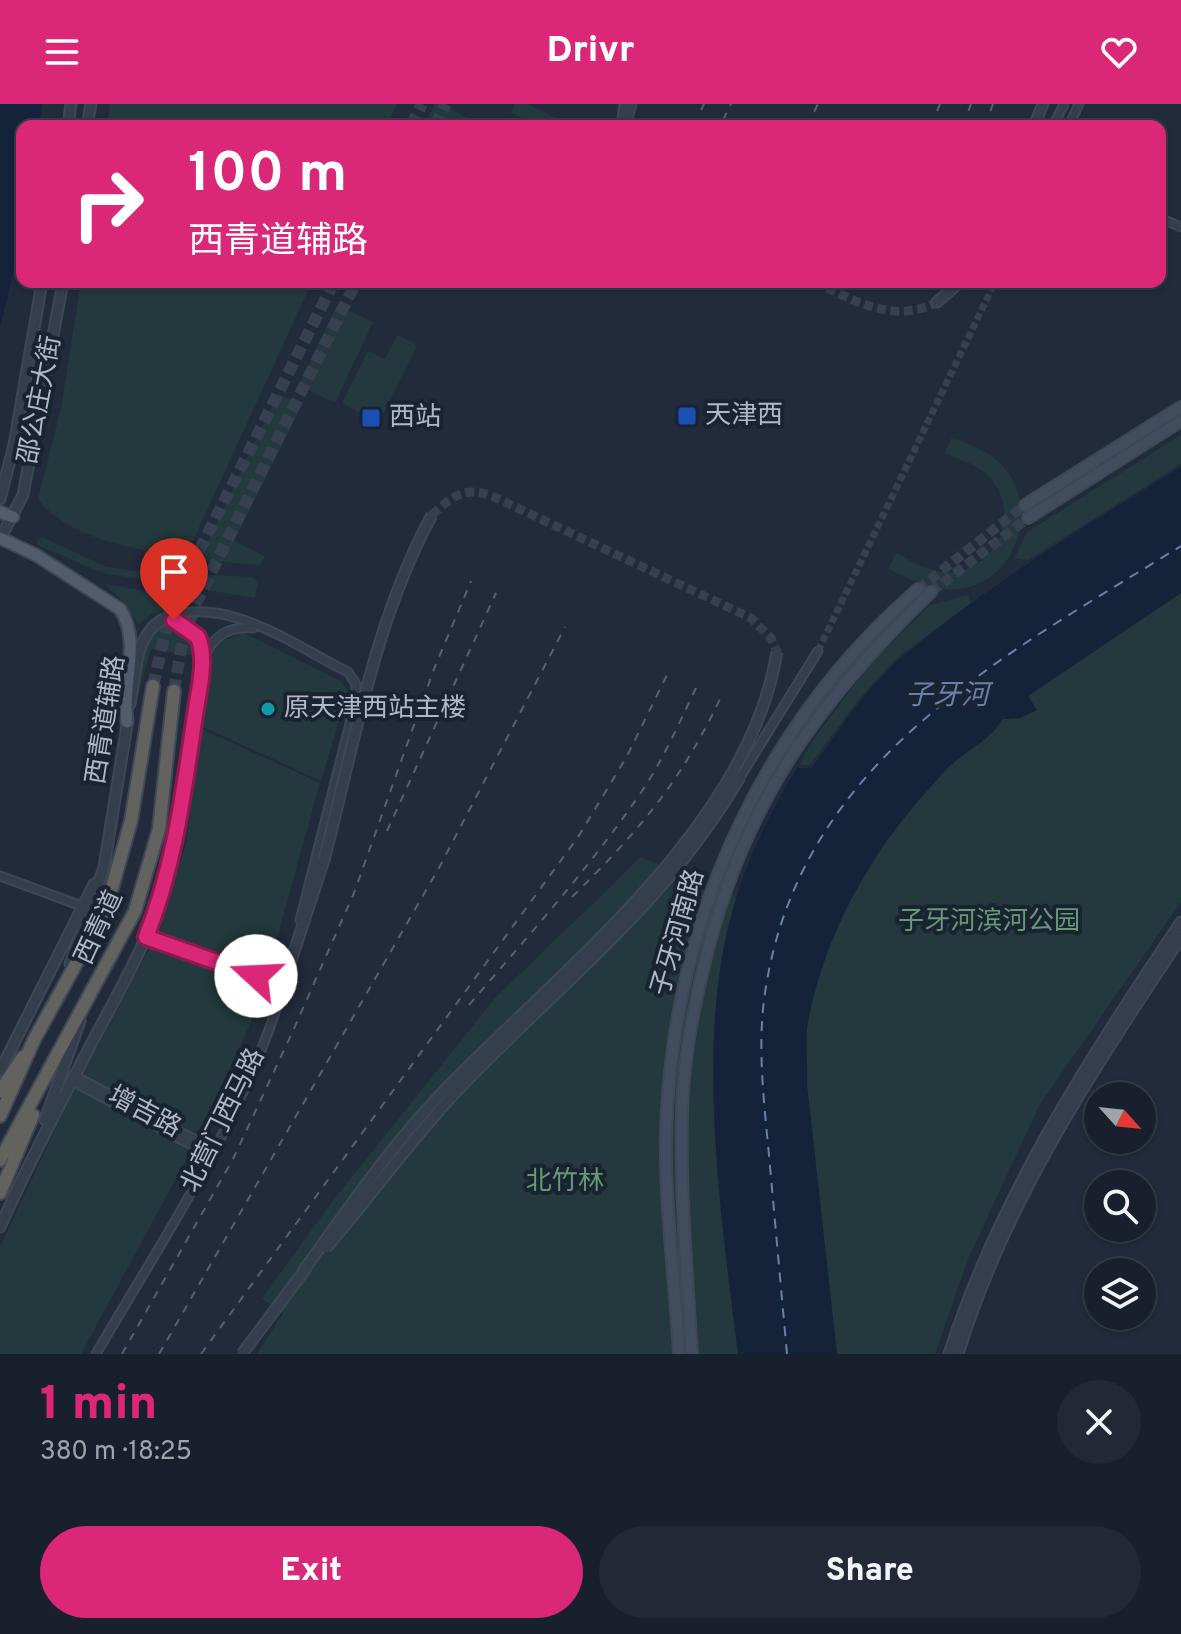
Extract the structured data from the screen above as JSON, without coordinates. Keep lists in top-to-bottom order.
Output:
{
  "streets": {
    "highway": ["西青道"],
    "main road": ["子牙河南路"],
    "street": [
      "邵公庄大街",
      "西青道辅路",
      "增吉路",
      "北营门西马路"
    ]
  },
  "crossings": [
    ["增吉路", "北营门西马路"]
  ],
  "water": ["子牙河"],
  "parks": ["子牙河滨河公园", "北竹林"],
  "places": {
    "transit": ["天津西", "西站"],
    "other": ["原天津西站主楼"]
  },
  "north": "bottom right",
  "page": {
    "header": "Drivr",
    "turn": ["100 m", "西青道辅路"],
    "heading": ["1 min", "380 m · 18:25"],
    "buttons": ["Exit", "Share"]
  }
}
